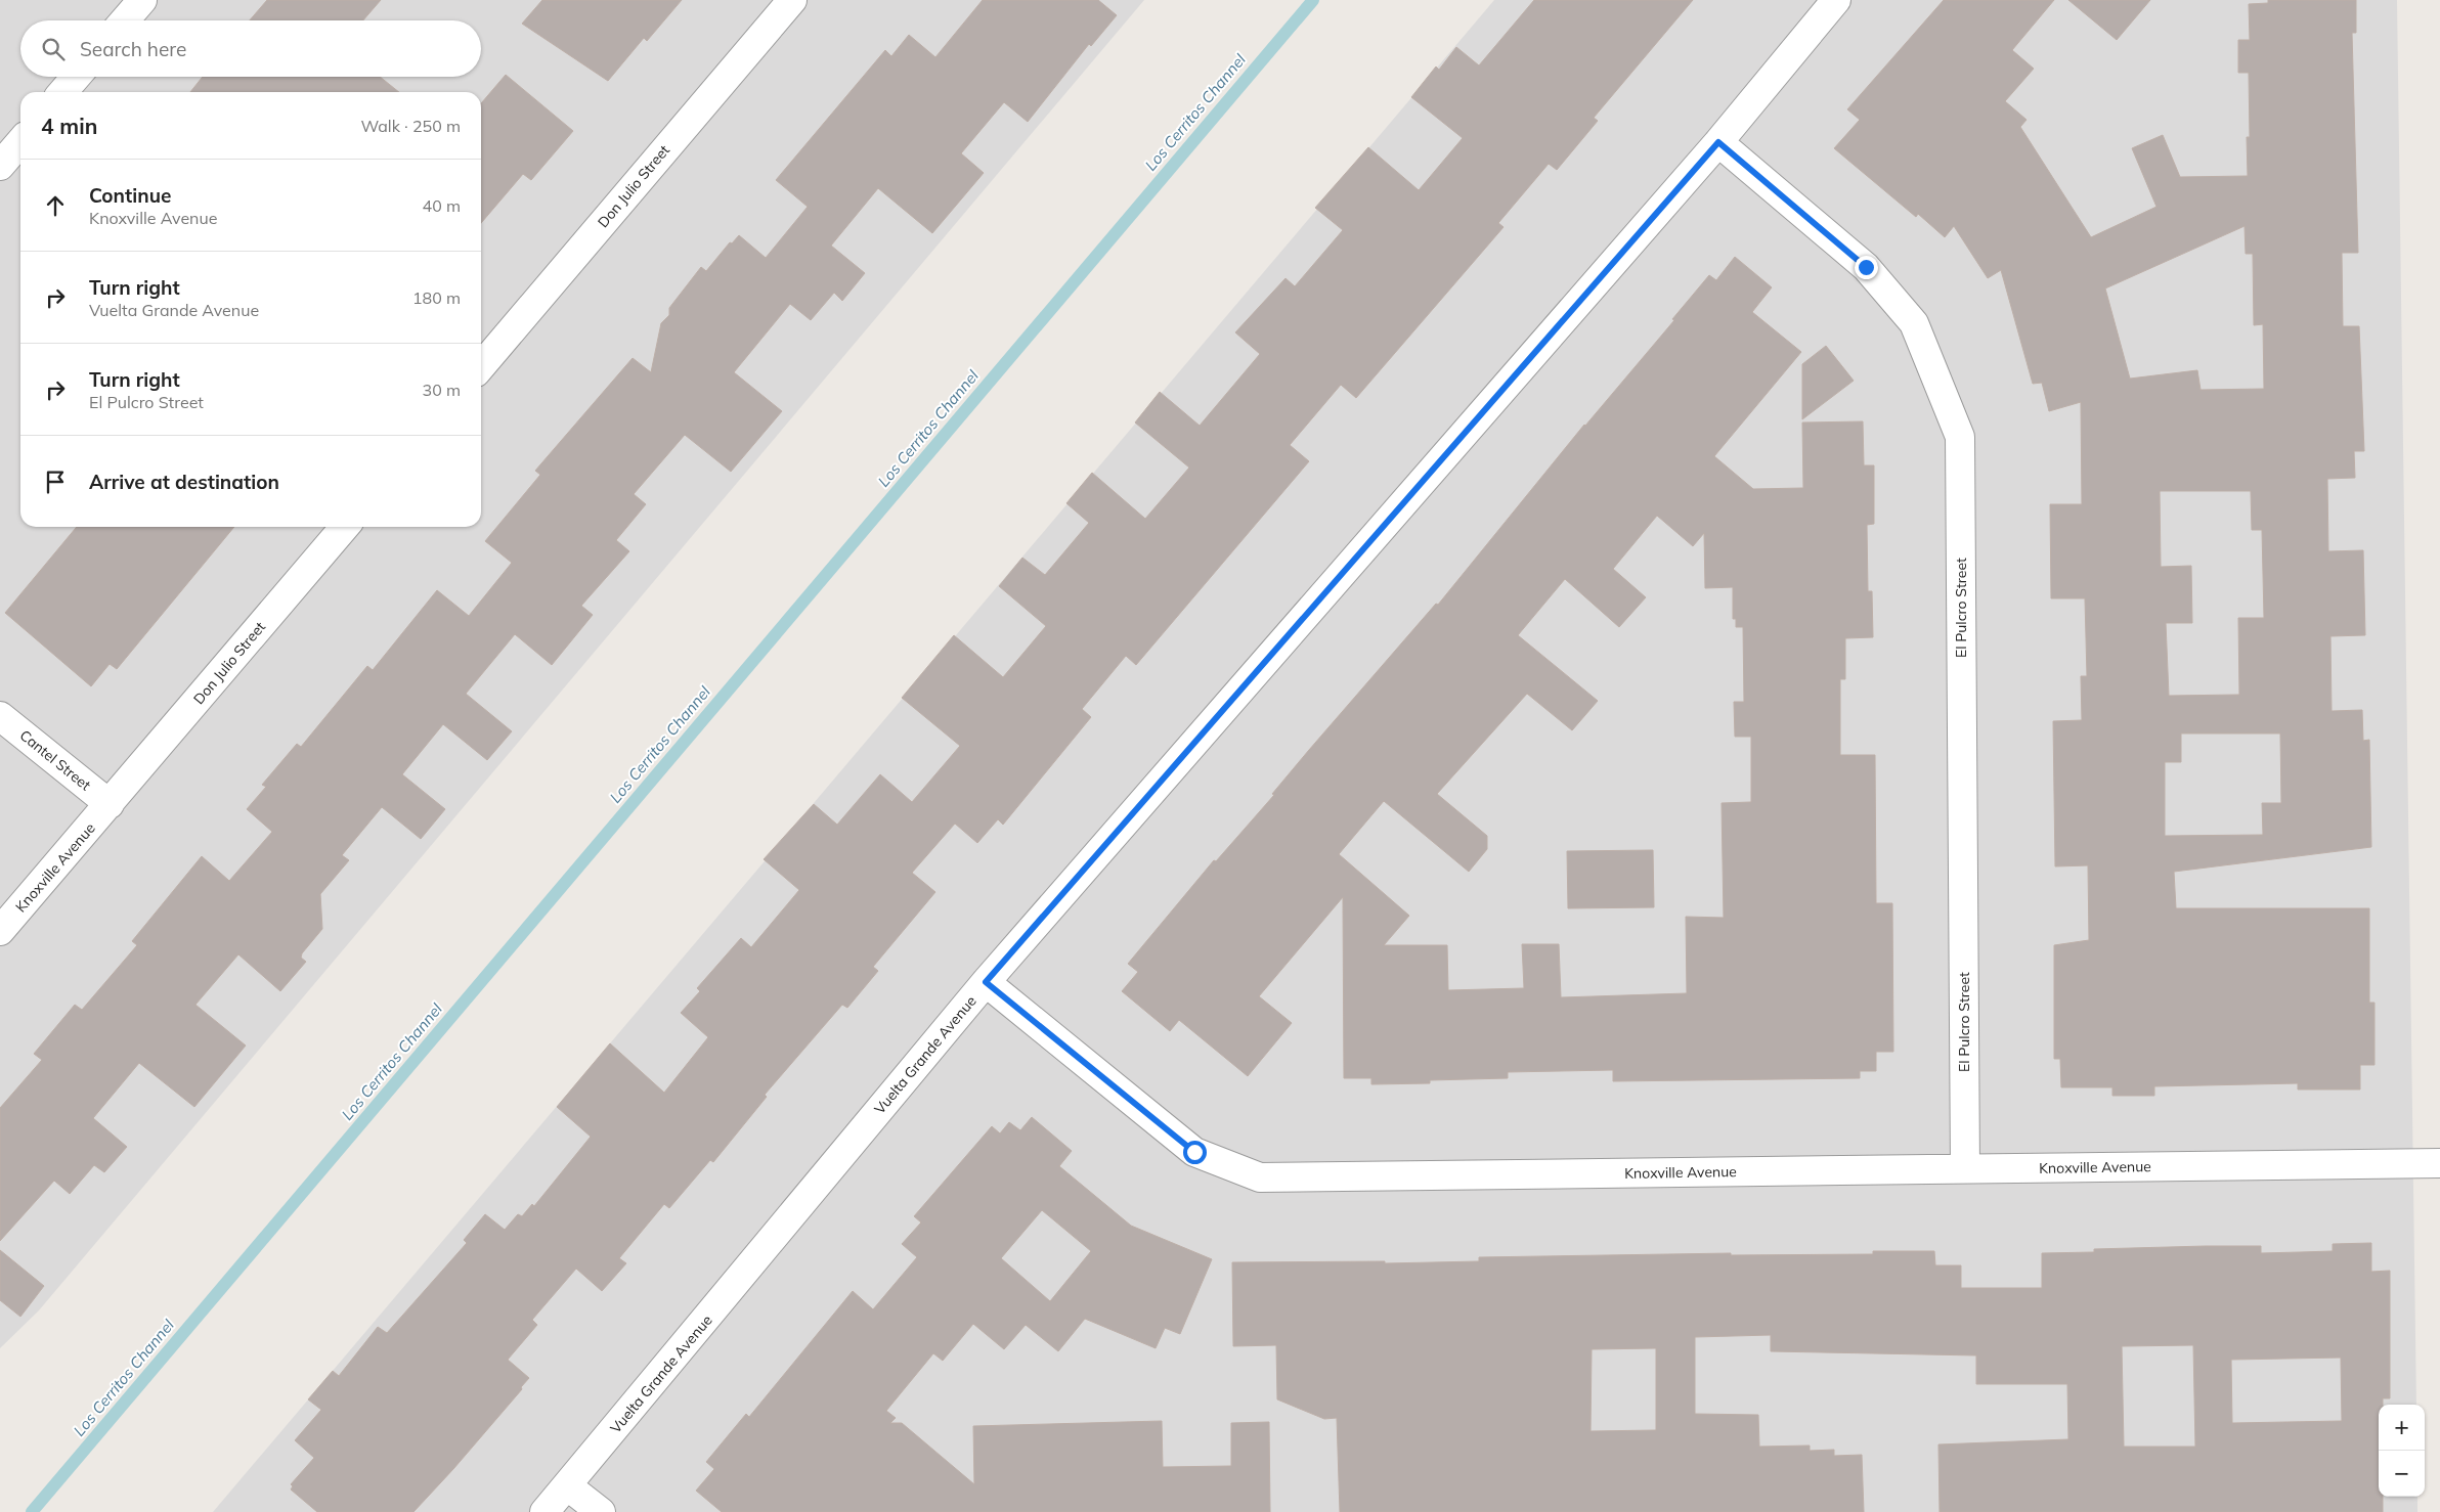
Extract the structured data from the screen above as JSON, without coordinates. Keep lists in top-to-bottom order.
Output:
{
  "streets": {
    "street": [
      "Don Julio Street",
      "El Pulcro Street",
      "Cantel Street",
      "Knoxville Avenue",
      "Vuelta Grande Avenue"
    ]
  },
  "crossings": [
    ["Don Julio Street", "Cantel Street"],
    ["Don Julio Street", "Knoxville Avenue"],
    ["El Pulcro Street", "Knoxville Avenue"],
    ["El Pulcro Street", "Vuelta Grande Avenue"],
    ["Cantel Street", "Knoxville Avenue"],
    ["Knoxville Avenue", "Vuelta Grande Avenue"]
  ],
  "water": ["Los Cerritos Channel"],
  "page": {
    "search": "Search here",
    "heading": ["4 min", "Walk · 250 m"],
    "list": [
      ["Continue", "Knoxville Avenue", "40 m"],
      ["Turn right", "Vuelta Grande Avenue", "180 m"],
      ["Turn right", "El Pulcro Street", "30 m"],
      "Arrive at destination"
    ],
    "map_buttons": ["+", "−"]
  }
}
